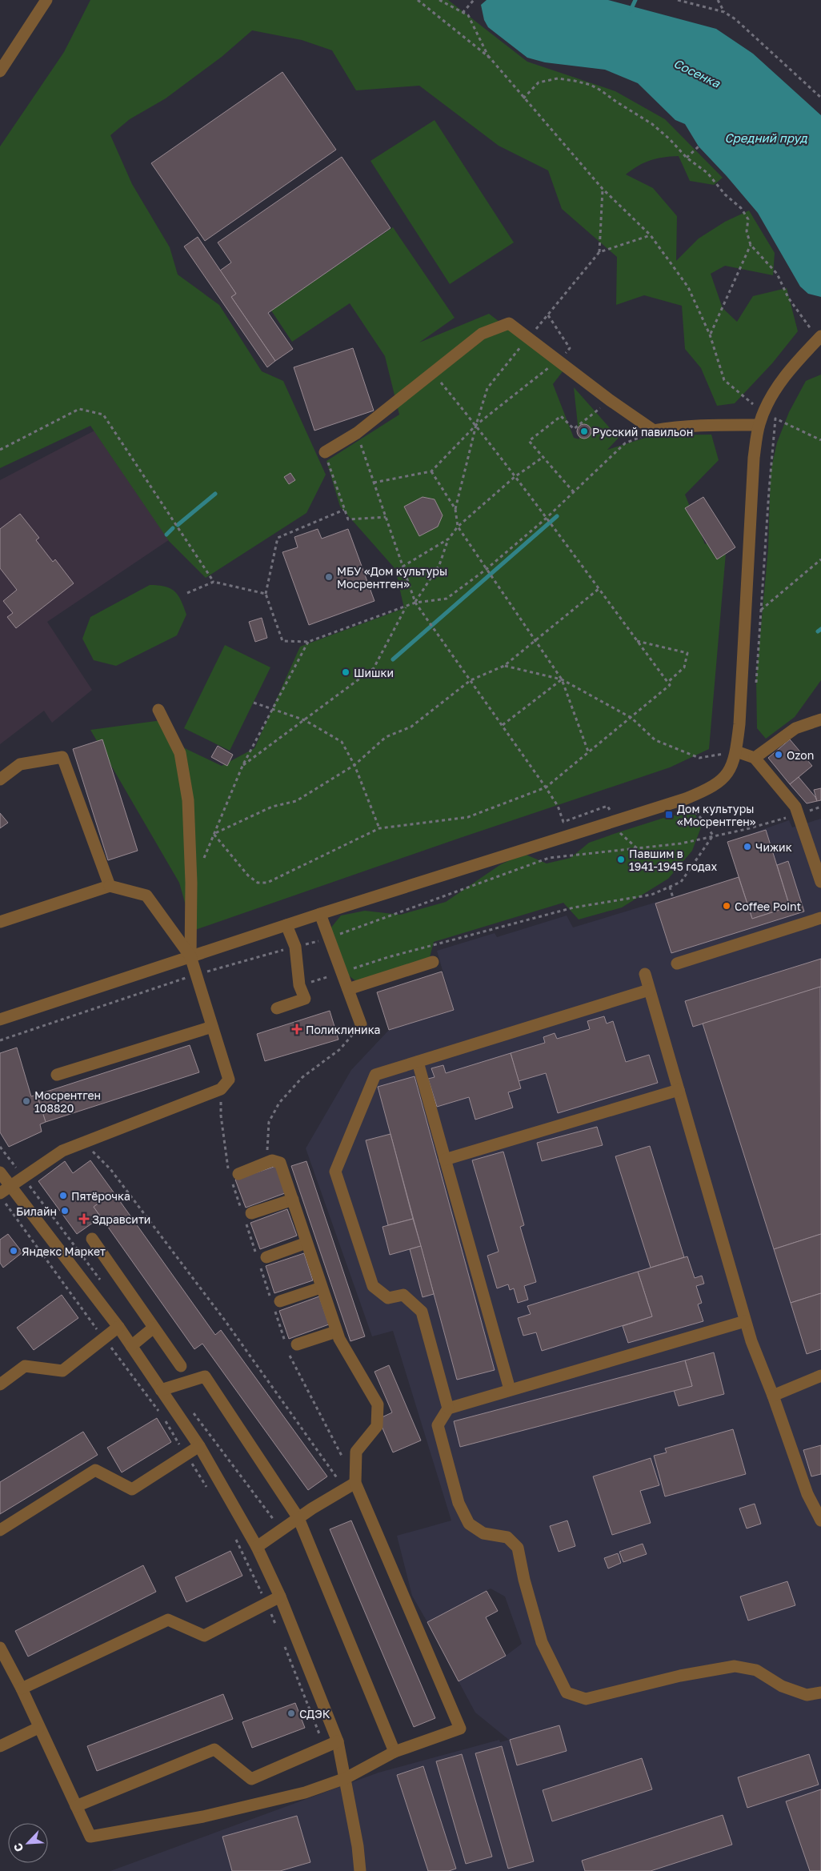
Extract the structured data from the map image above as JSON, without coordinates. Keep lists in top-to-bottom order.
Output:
{
  "water": ["Сосенка", "Средний пруд"],
  "places": {
    "other": [
      "Русский павильон",
      "МБУ «Дом культуры Мосрентген»",
      "Шишки",
      "Ozon",
      "Чижик",
      "Павшим в 1941-1945 годах",
      "Coffee Point",
      "Мосрентген 108820",
      "Пятёрочка",
      "Билайн",
      "Яндекс Маркет",
      "СДЭК"
    ],
    "transit": ["Дом культуры «Мосрентген»"],
    "health": ["Поликлиника", "Здравсити"]
  },
  "north": "bottom left"
}
